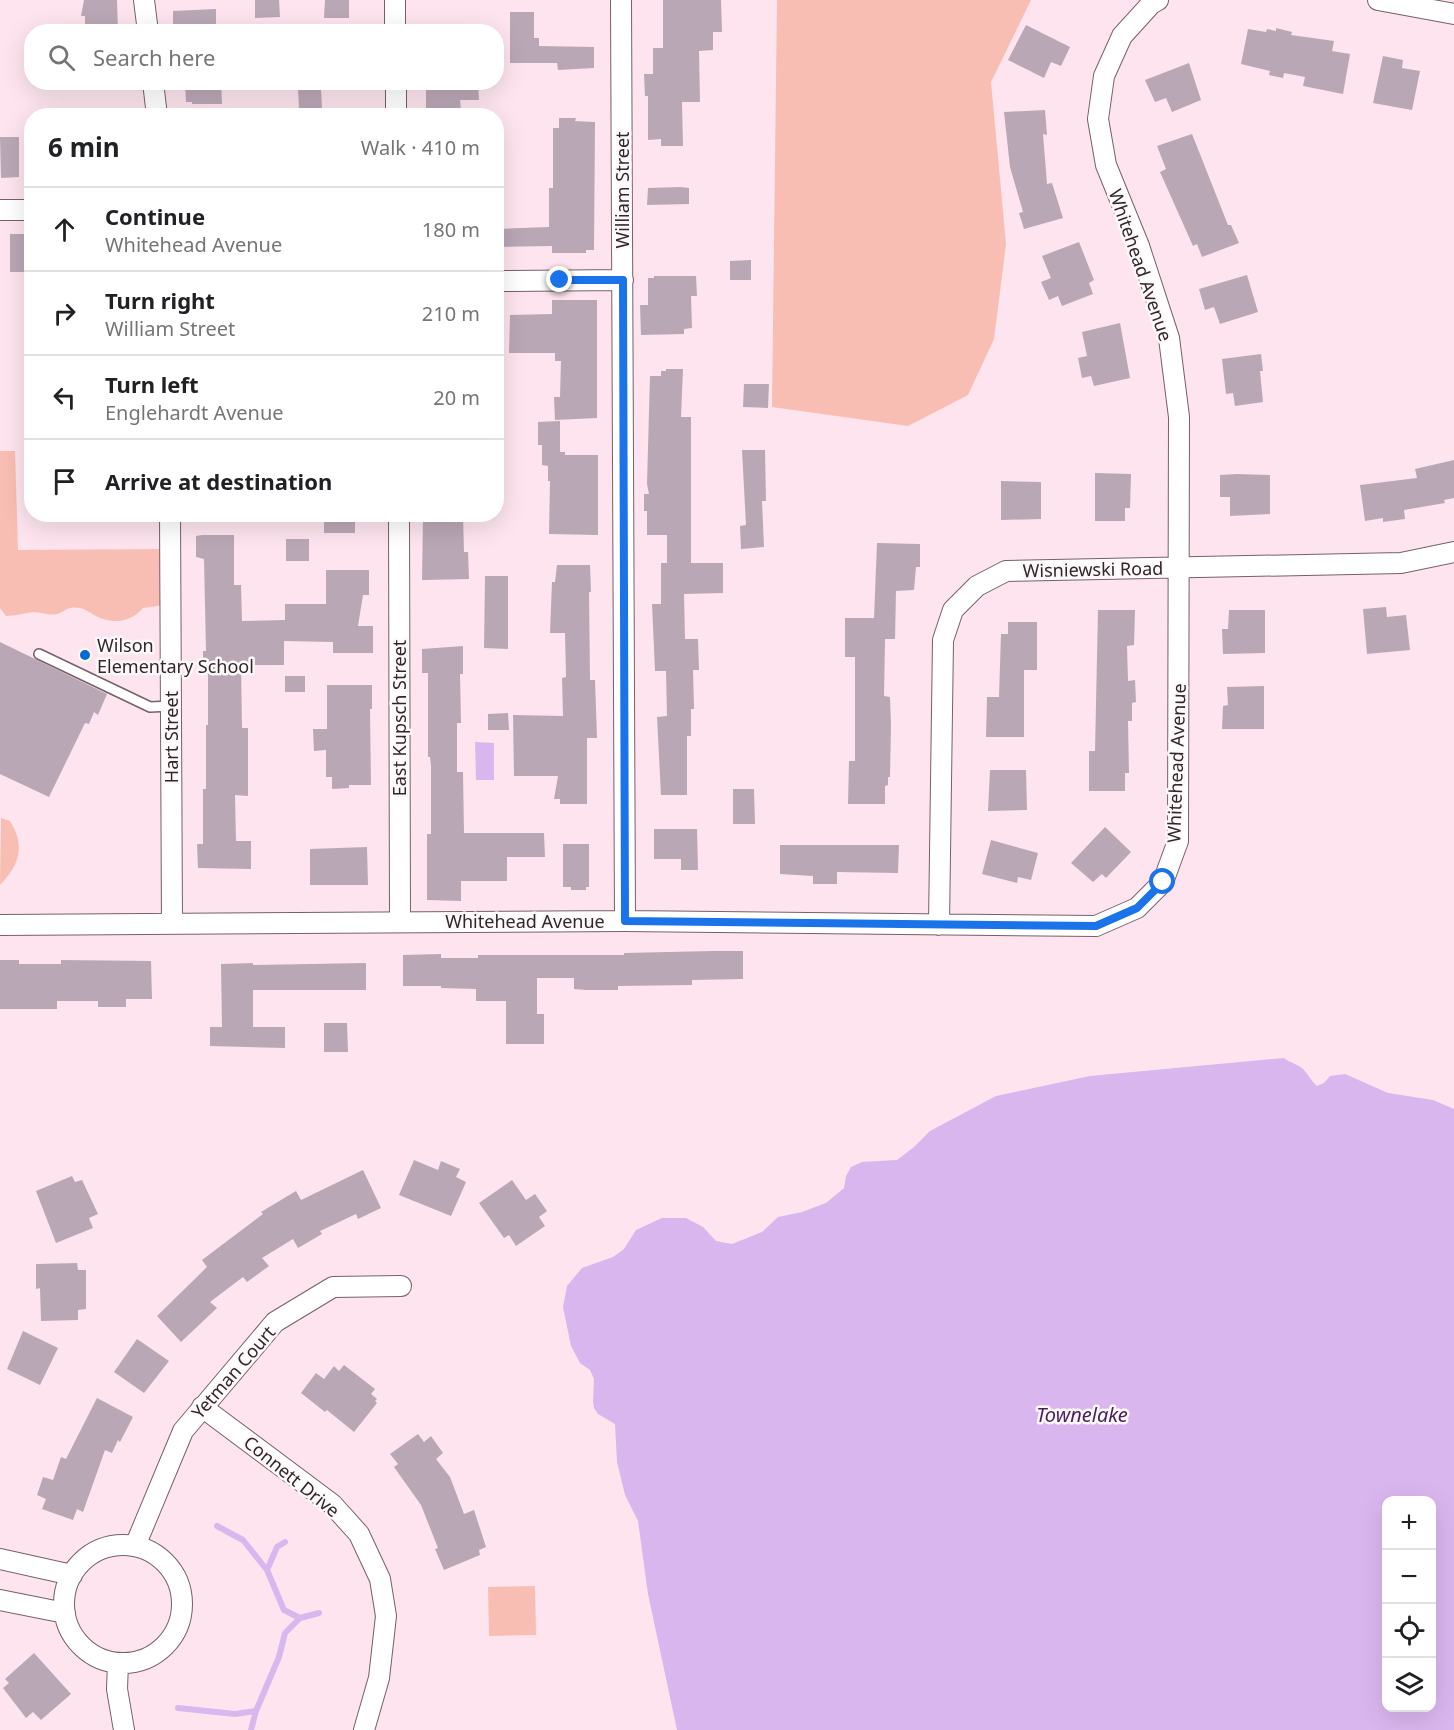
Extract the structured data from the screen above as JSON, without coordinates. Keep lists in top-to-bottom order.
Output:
{
  "streets": {
    "street": [
      "William Street",
      "Whitehead Avenue",
      "Wisniewski Road",
      "East Kupsch Street",
      "Hart Street",
      "Yetman Court",
      "Connett Drive"
    ]
  },
  "crossings": [
    ["William Street", "Whitehead Avenue"],
    ["Whitehead Avenue", "Wisniewski Road"],
    ["Whitehead Avenue", "East Kupsch Street"],
    ["Whitehead Avenue", "Hart Street"],
    ["Yetman Court", "Connett Drive"]
  ],
  "water": ["Townelake"],
  "places": ["Wilson Elementary School"],
  "page": {
    "search": "Search here",
    "heading": ["6 min", "Walk · 410 m"],
    "list": [
      ["Continue", "Whitehead Avenue", "180 m"],
      ["Turn right", "William Street", "210 m"],
      ["Turn left", "Englehardt Avenue", "20 m"],
      "Arrive at destination"
    ],
    "map_buttons": ["+", "−"]
  }
}
